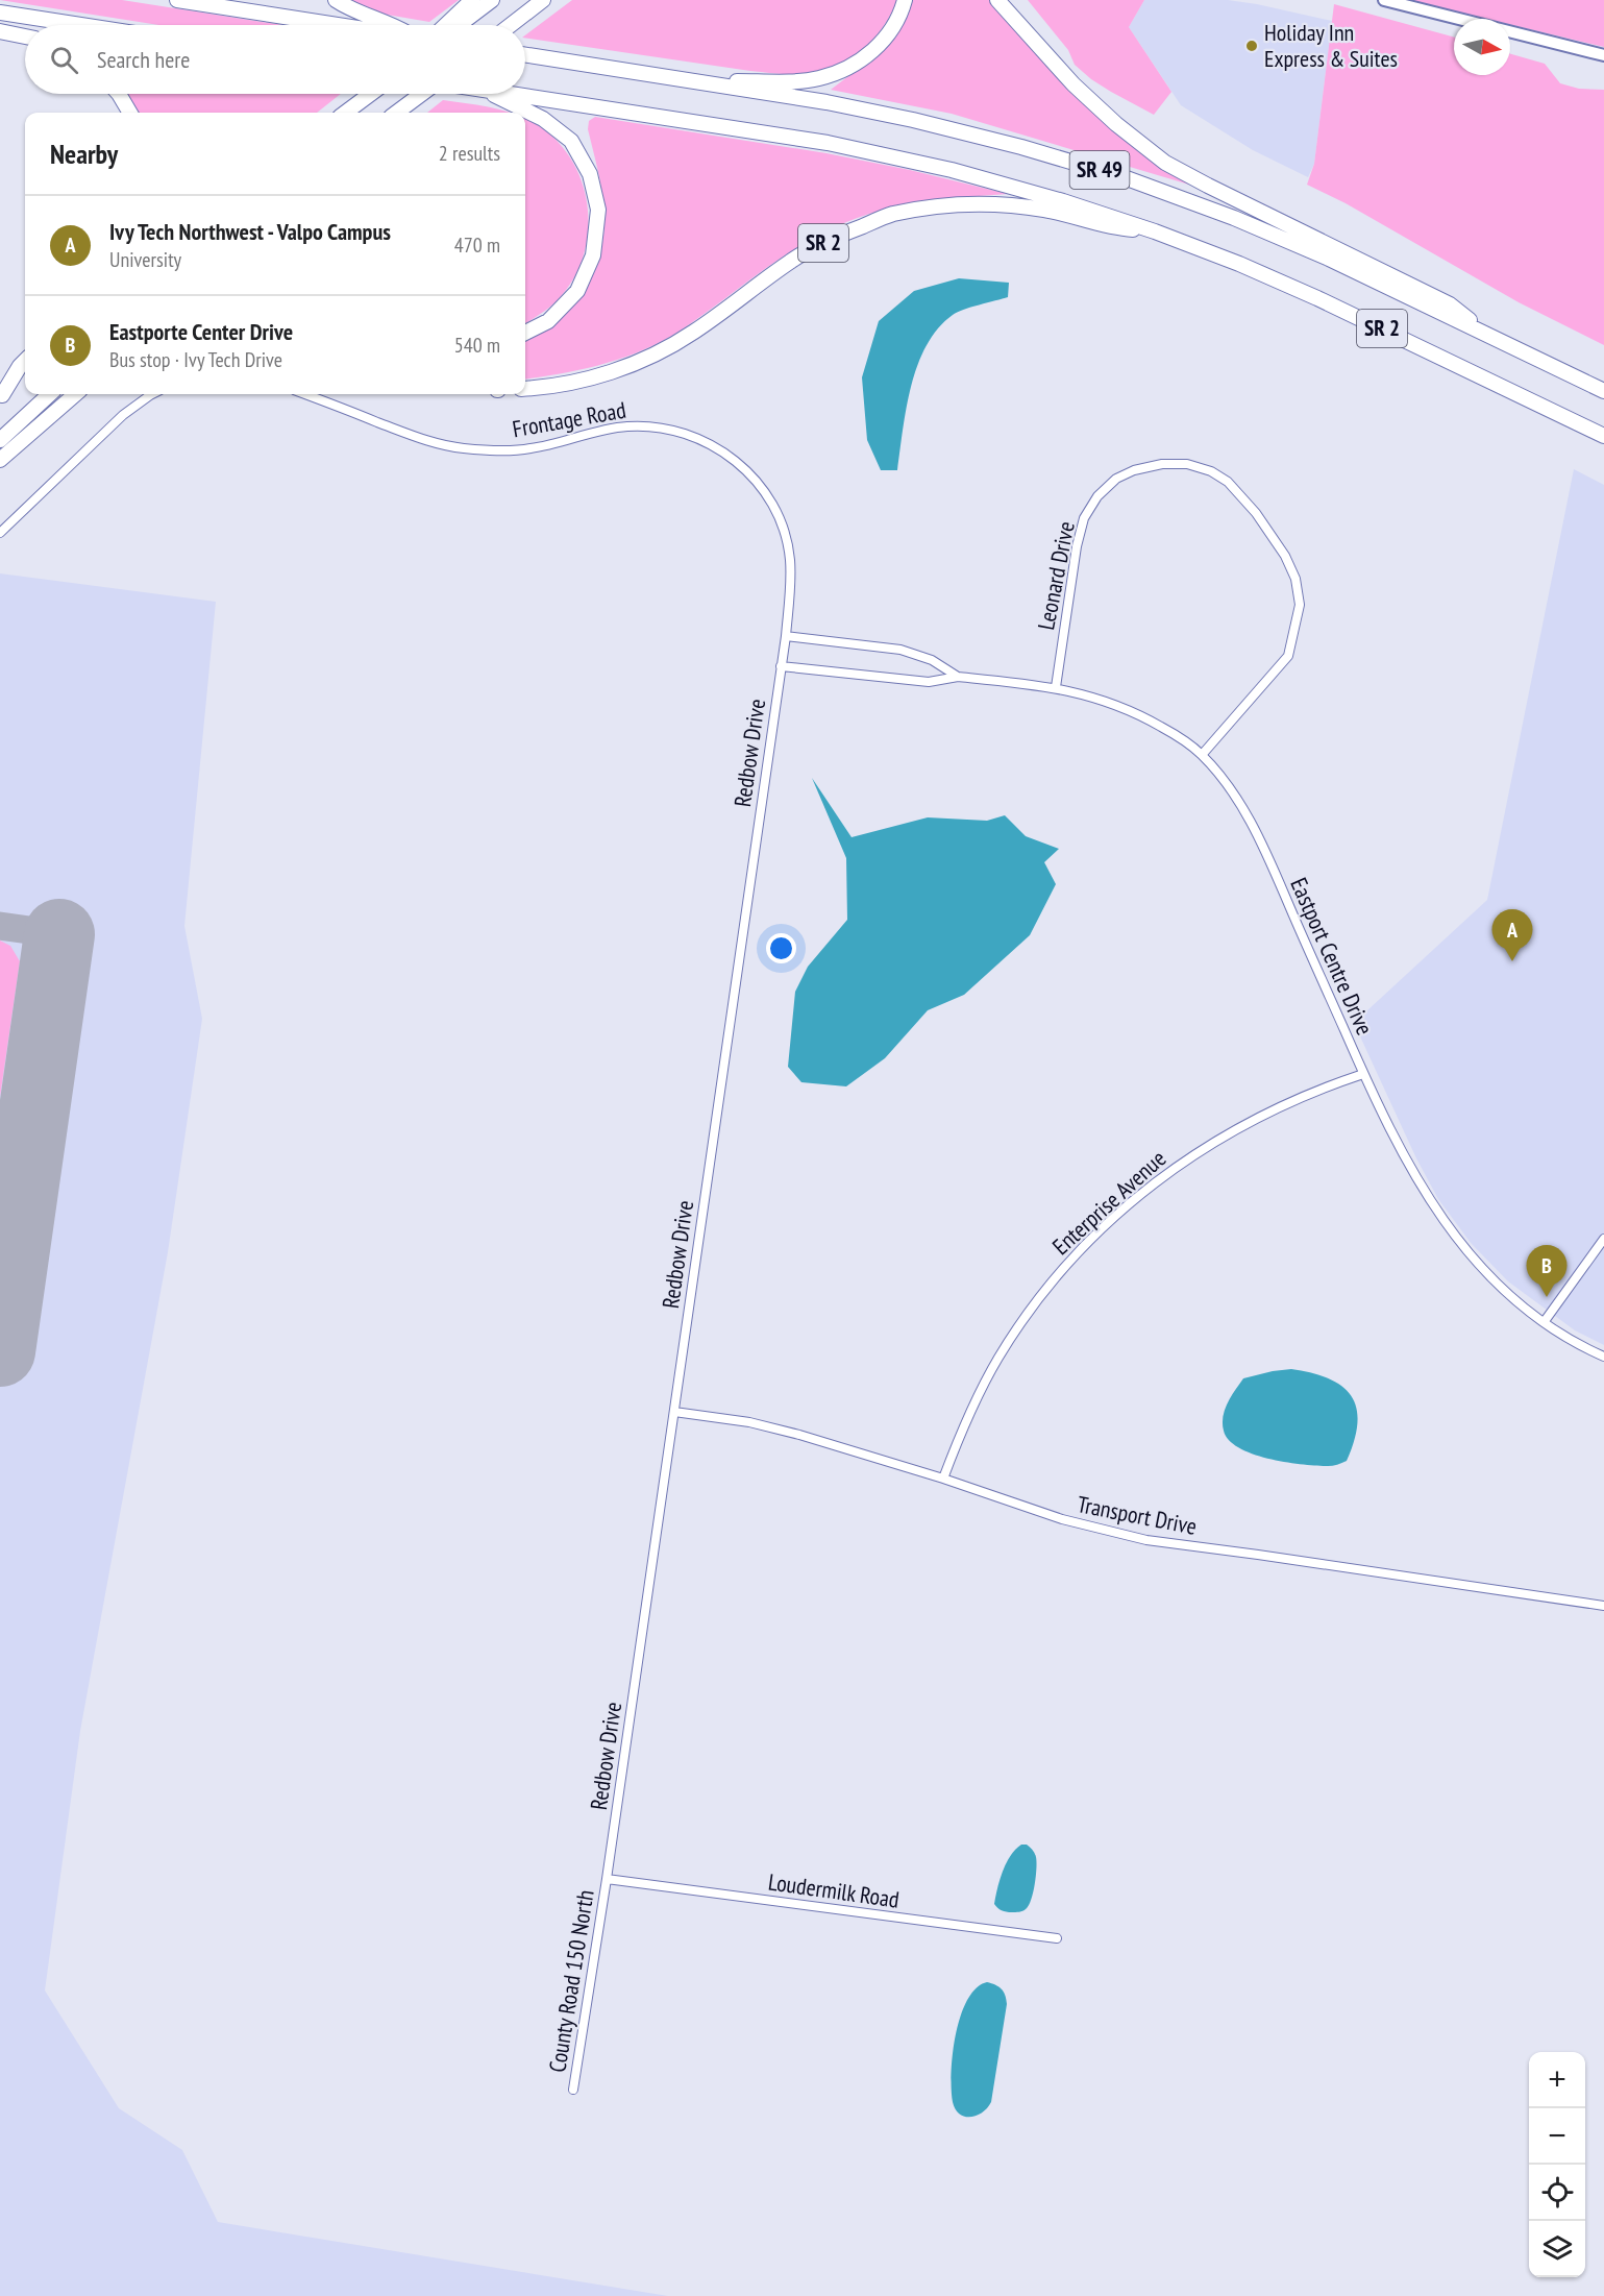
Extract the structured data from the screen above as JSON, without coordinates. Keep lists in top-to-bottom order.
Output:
{
  "streets": {
    "highway": ["SR 49", "SR 2"],
    "street": [
      "Frontage Road",
      "Leonard Drive",
      "Redbow Drive",
      "Eastport Centre Drive",
      "Enterprise Avenue",
      "Transport Drive",
      "Loudermilk Road",
      "County Road 150 North"
    ]
  },
  "crossings": [
    ["SR 49", "SR 2"],
    ["Frontage Road", "Redbow Drive"],
    ["Frontage Road", "Eastport Centre Drive"],
    ["Leonard Drive", "Eastport Centre Drive"],
    ["Redbow Drive", "Eastport Centre Drive"],
    ["Redbow Drive", "Transport Drive"],
    ["Redbow Drive", "Loudermilk Road"],
    ["Redbow Drive", "County Road 150 North"],
    ["Eastport Centre Drive", "Enterprise Avenue"],
    ["Enterprise Avenue", "Transport Drive"],
    ["Loudermilk Road", "County Road 150 North"]
  ],
  "places": ["Holiday Inn Express & Suites"],
  "north": "right",
  "page": {
    "search": "Search here",
    "heading": ["Nearby", "2 results"],
    "list": [
      {
        "mark": "A",
        "name": "Ivy Tech Northwest - Valpo Campus",
        "note": "University",
        "value": "470 m"
      },
      {
        "mark": "B",
        "name": "Eastporte Center Drive",
        "note": "Bus stop · Ivy Tech Drive",
        "value": "540 m"
      }
    ],
    "pins": ["A", "B"],
    "map_buttons": ["+", "−"]
  }
}
